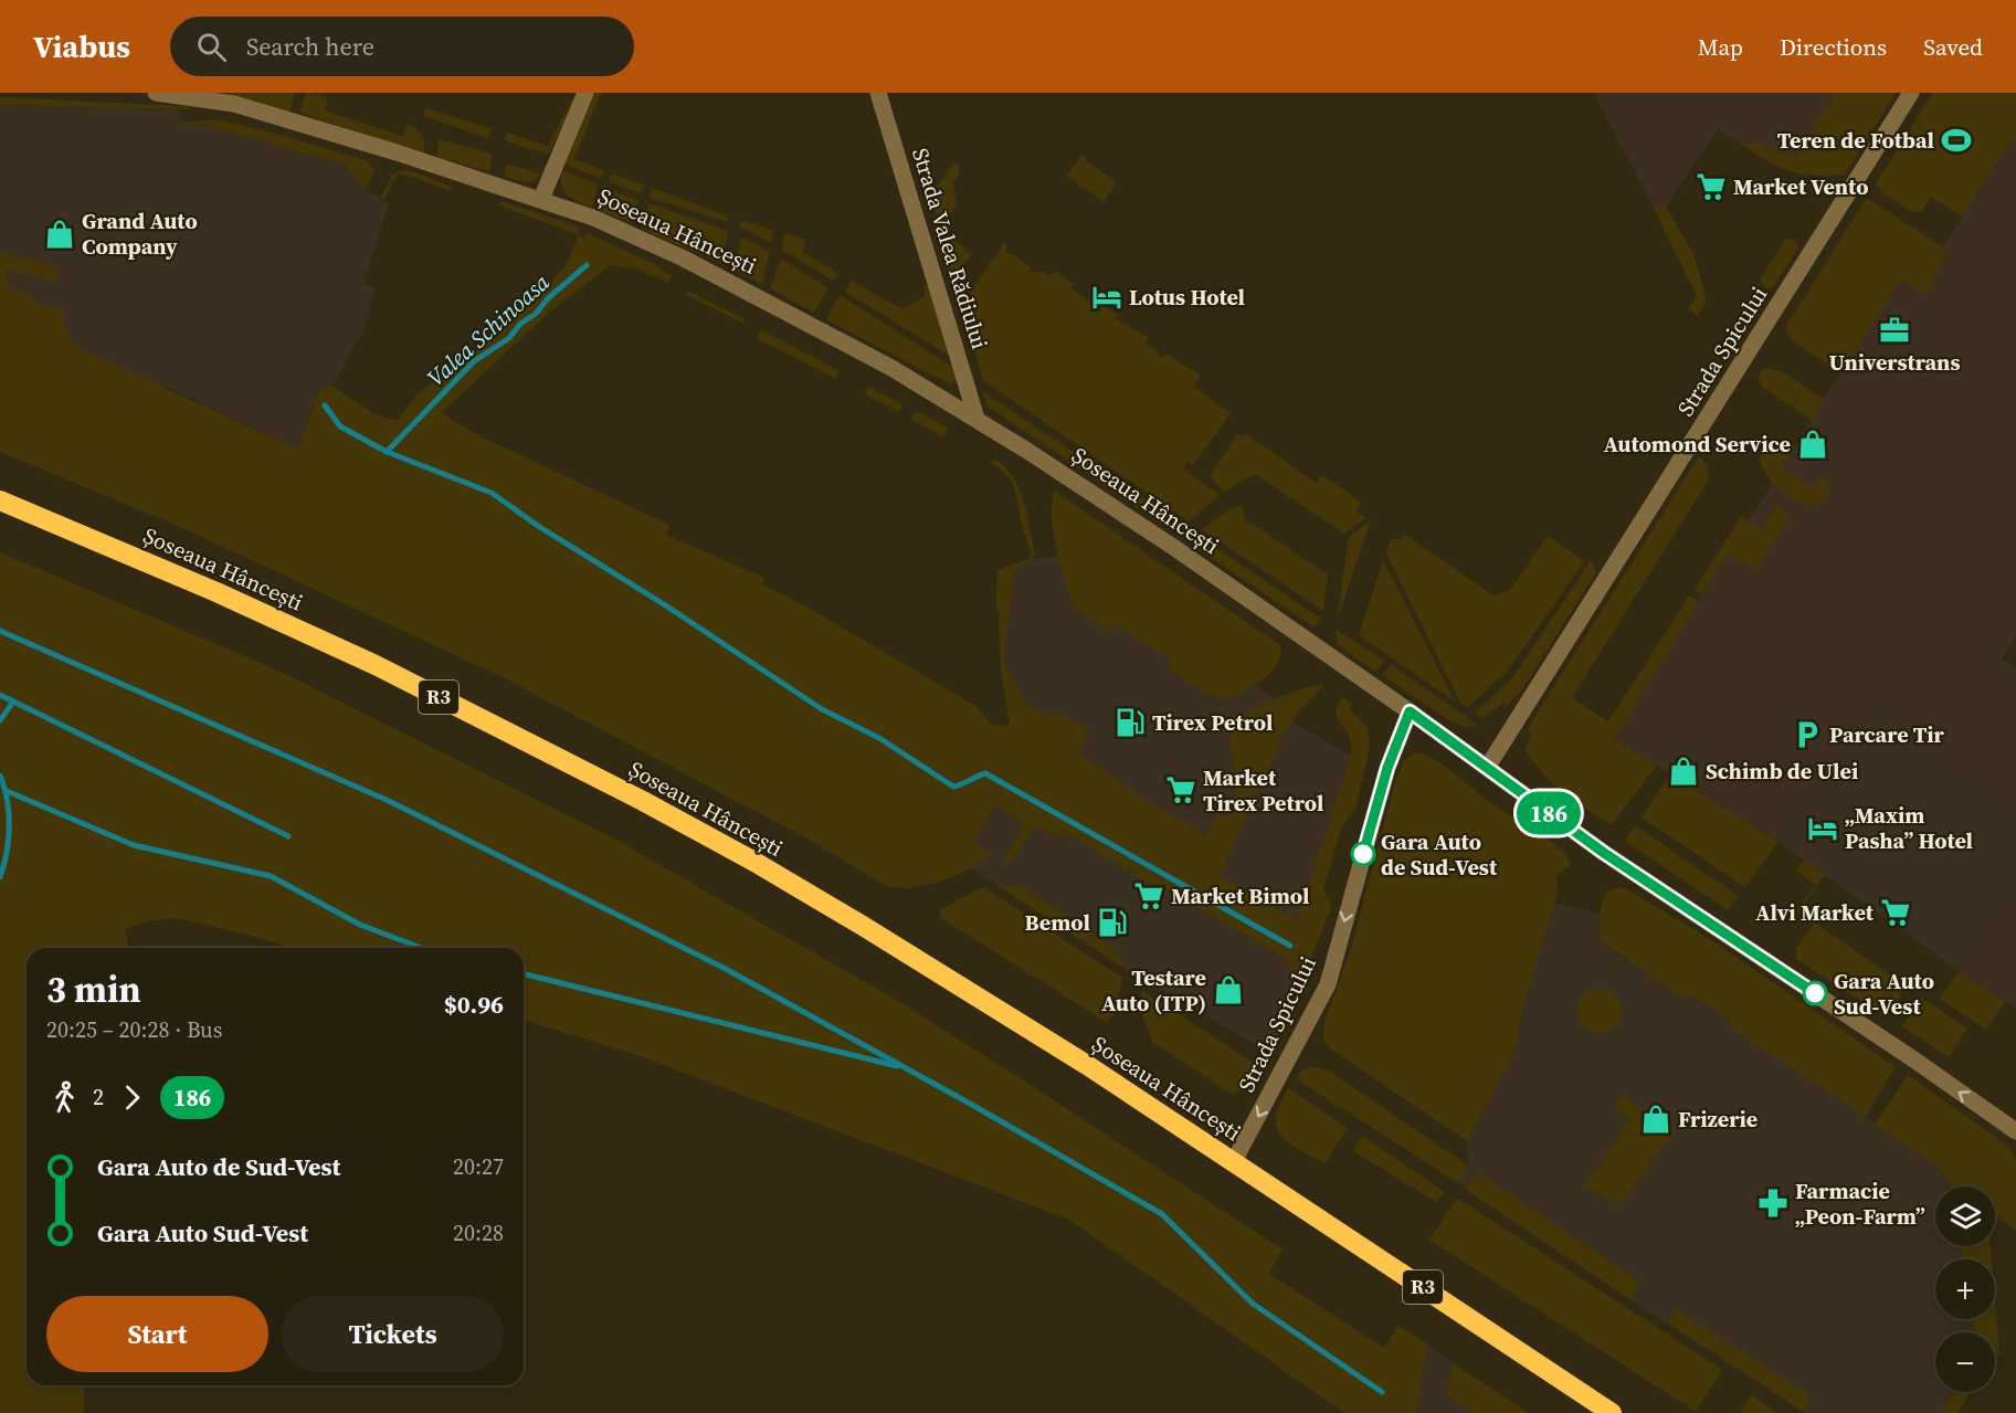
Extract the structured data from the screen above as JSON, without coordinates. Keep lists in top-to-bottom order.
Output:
{
  "streets": {
    "highway": ["Șoseaua Hâncești", "R3"],
    "street": ["Strada Valea Rădiului", "Strada Spicului"]
  },
  "crossings": [
    ["Șoseaua Hâncești", "Strada Valea Rădiului"],
    ["Șoseaua Hâncești", "Strada Spicului"]
  ],
  "one_way": ["Strada Spicului"],
  "water": ["Valea Schinoasa"],
  "places": {
    "sports": ["Teren de Fotbal"],
    "supermarket": [
      "Market Vento",
      "Market Tirex Petrol",
      "Market Bimol",
      "Alvi Market"
    ],
    "shop": [
      "Grand Auto Company",
      "Automond Service",
      "Schimb de Ulei",
      "Testare Auto (ITP)",
      "Frizerie"
    ],
    "hotel": ["Lotus Hotel", "„Maxim Pasha” Hotel"],
    "office": ["Universtrans"],
    "fuel station": ["Tirex Petrol", "Bemol"],
    "parking": ["Parcare Tir"],
    "other": ["Gara Auto de Sud-Vest", "Gara Auto Sud-Vest"],
    "pharmacy": ["Farmacie „Peon-Farm”"]
  },
  "lines": ["bus line 186"],
  "page": {
    "header": "Viabus",
    "search": "Search here",
    "nav": ["Map", "Directions", "Saved"],
    "on_map": "186",
    "heading": ["3 min", "20:25 – 20:28 · Bus", "$0.96"],
    "legs": ["2", "186"],
    "list": [
      {
        "name": "Gara Auto de Sud-Vest",
        "value": "20:27"
      },
      {
        "name": "Gara Auto Sud-Vest",
        "value": "20:28"
      }
    ],
    "map_buttons": ["+", "−"],
    "buttons": ["Start", "Tickets"]
  }
}
